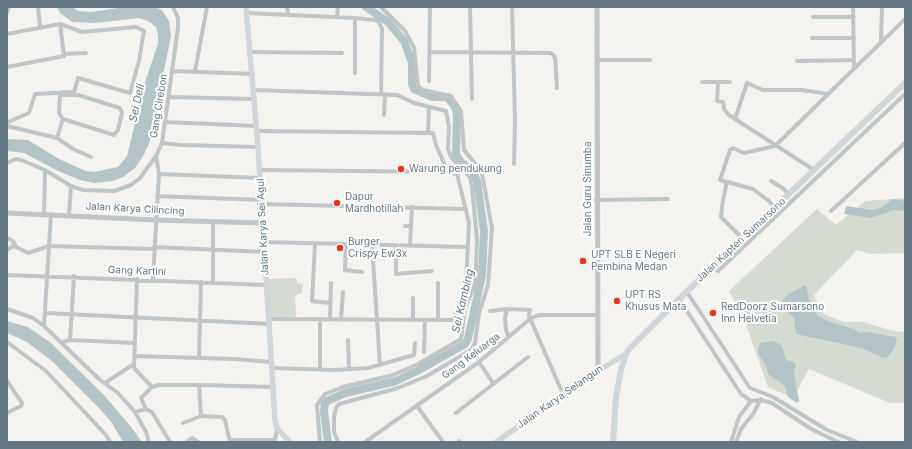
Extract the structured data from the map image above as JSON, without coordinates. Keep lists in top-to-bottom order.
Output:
{
  "streets": {
    "highway": ["Jalan Kapten Sumarsono"],
    "main road": ["Jalan Karya Sei Agul", "Jalan Karya Selangun"],
    "street": [
      "Gang Cirebon",
      "Jalan Guru Sinumba",
      "Jalan Karya Cilincing",
      "Gang Kartini",
      "Gang Keluarga"
    ]
  },
  "crossings": [
    ["Jalan Guru Sinumba", "Jalan Karya Selangun"],
    ["Jalan Karya Cilincing", "Jalan Karya Sei Agul"],
    ["Jalan Karya Sei Agul", "Gang Kartini"],
    ["Jalan Kapten Sumarsono", "Jalan Karya Selangun"]
  ],
  "water": ["Sei Deli", "Sei Kambing"],
  "places": [
    "Warung pendukung",
    "Dapur Mardhotillah",
    "Burger Crispy Ew3x",
    "UPT SLB E Negeri Pembina Medan",
    "UPT RS Khusus Mata",
    "RedDoorz Sumarsono Inn Helvetia"
  ]
}
